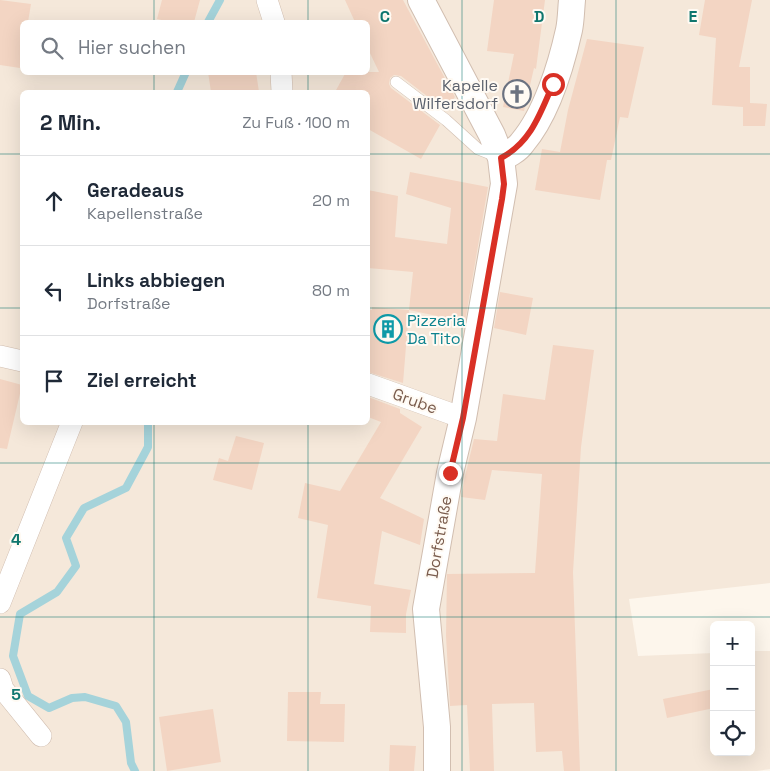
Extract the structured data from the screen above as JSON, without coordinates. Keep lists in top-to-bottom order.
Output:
{
  "streets": {
    "street": ["Grube", "Dorfstraße"]
  },
  "crossings": [
    ["Grube", "Dorfstraße"]
  ],
  "places": {
    "church": ["Kapelle Wilfersdorf"],
    "building": ["Pizzeria Da Tito"]
  },
  "page": {
    "search": "Hier suchen",
    "heading": ["2 Min.", "Zu Fuß · 100 m"],
    "list": [
      ["Geradeaus", "Kapellenstraße", "20 m"],
      ["Links abbiegen", "Dorfstraße", "80 m"],
      "Ziel erreicht"
    ],
    "map_buttons": ["+", "−"]
  },
  "grid": {
    "columns": ["C", "D", "E"],
    "rows": ["4", "5"]
  }
}
